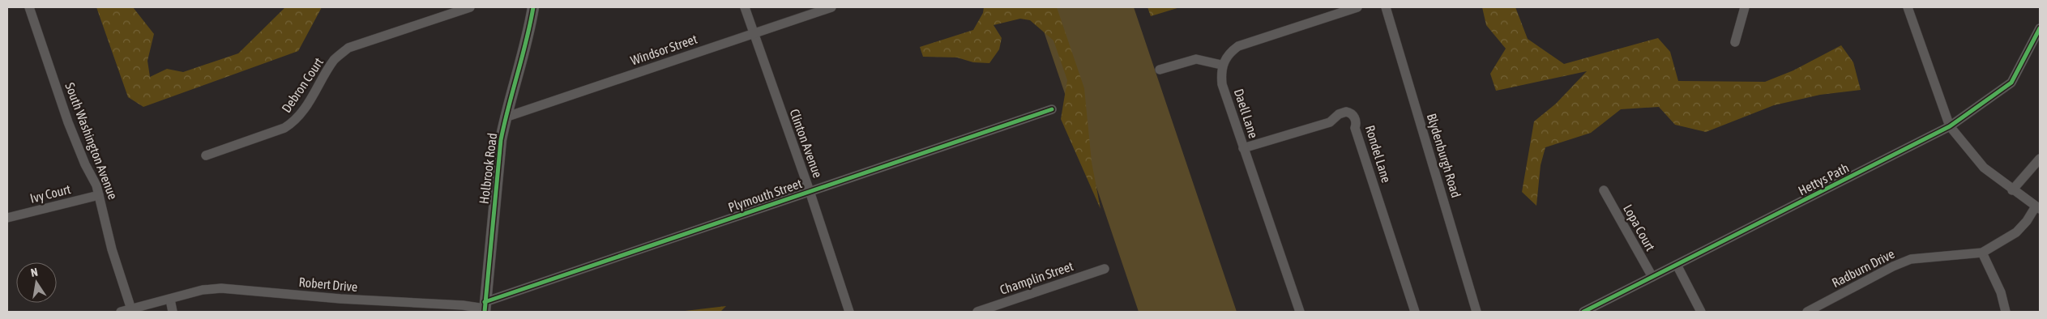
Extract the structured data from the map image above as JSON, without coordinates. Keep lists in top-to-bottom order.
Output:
{
  "streets": {
    "street": [
      "Windsor Street",
      "Debron Court",
      "Daell Lane",
      "South Washington Avenue",
      "Clinton Avenue",
      "Rondel Lane",
      "Blydenburgh Road",
      "Holbrook Road",
      "Hettys Path",
      "Ivy Court",
      "Plymouth Street",
      "Lopa Court",
      "Radburn Drive",
      "Champlin Street",
      "Robert Drive"
    ]
  },
  "crossings": [
    ["Windsor Street", "Clinton Avenue"],
    ["Windsor Street", "Holbrook Road"],
    ["Daell Lane", "Rondel Lane"],
    ["South Washington Avenue", "Ivy Court"],
    ["South Washington Avenue", "Robert Drive"],
    ["Clinton Avenue", "Plymouth Street"],
    ["Holbrook Road", "Plymouth Street"],
    ["Holbrook Road", "Robert Drive"],
    ["Hettys Path", "Lopa Court"],
    ["Plymouth Street", "Robert Drive"]
  ],
  "north": "top"
}
